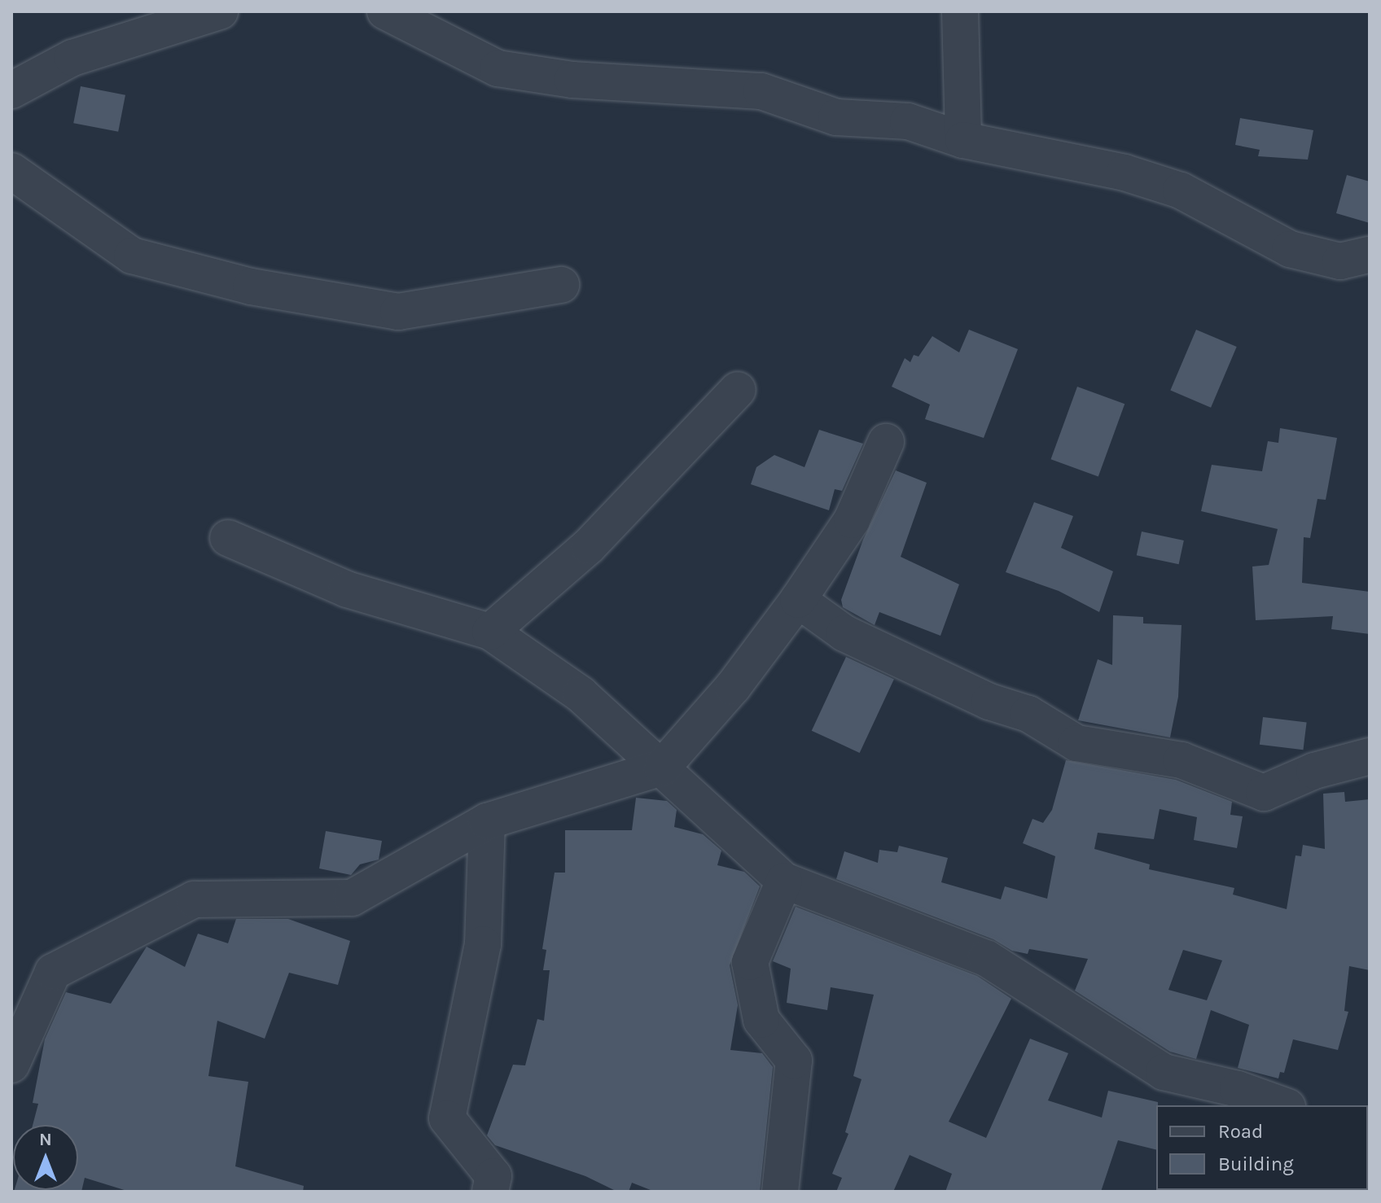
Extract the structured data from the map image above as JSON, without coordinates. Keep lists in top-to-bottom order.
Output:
{
  "legend": ["Road", "Building"],
  "north": "top"
}
